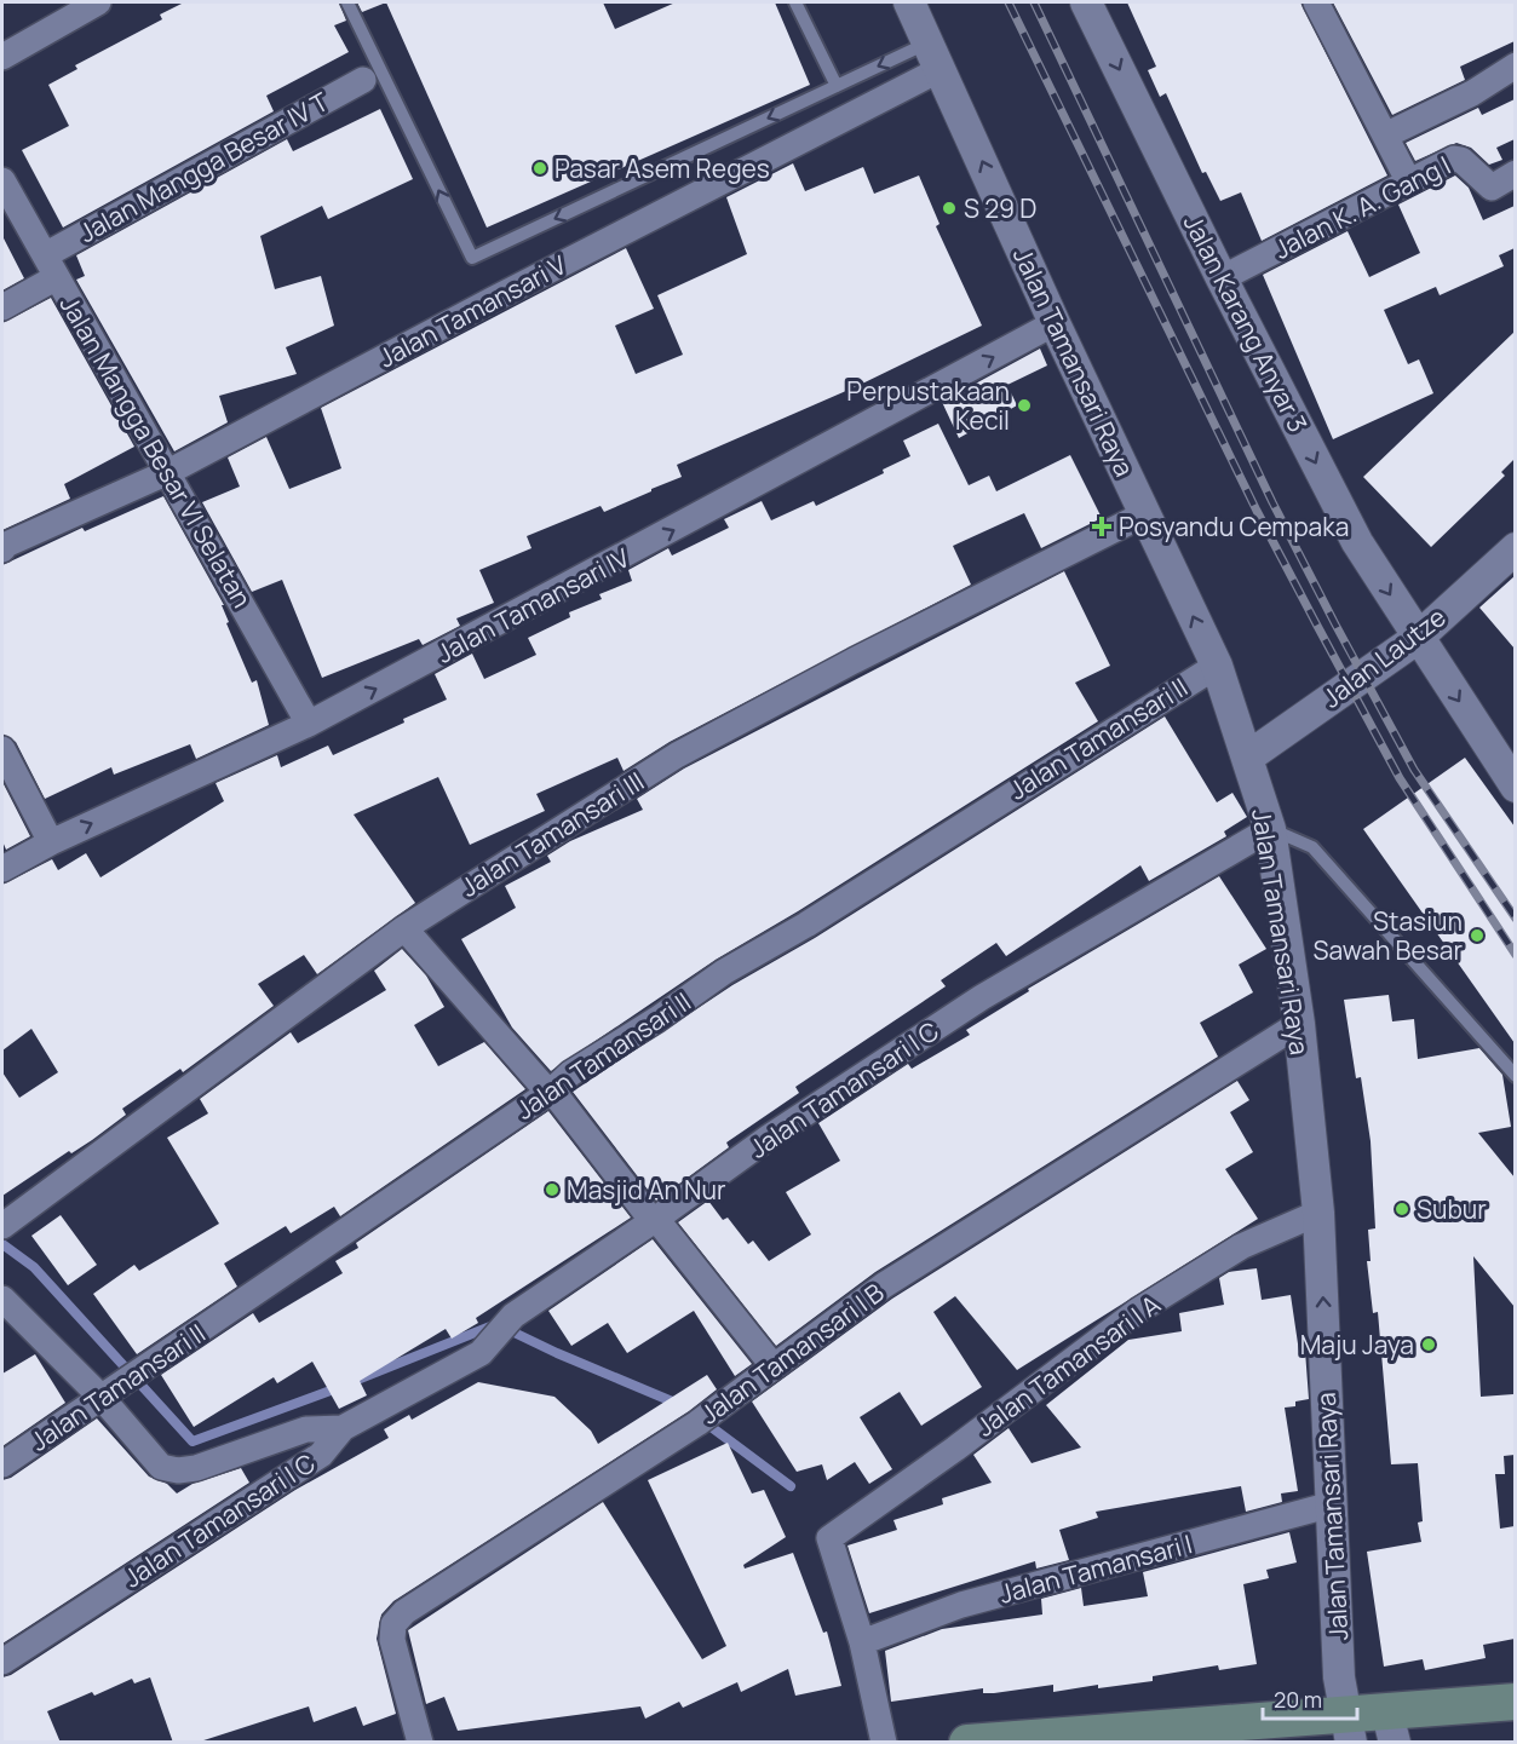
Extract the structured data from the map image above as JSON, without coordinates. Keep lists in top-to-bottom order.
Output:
{
  "streets": {
    "street": [
      "Jalan Mangga Besar IV T",
      "Jalan K. A. Gang I",
      "Jalan Tamansari V",
      "Jalan Karang Anyar 3",
      "Jalan Tamansari Raya",
      "Jalan Mangga Besar VI Selatan",
      "Jalan Tamansari IV",
      "Jalan Lautze",
      "Jalan Tamansari II",
      "Jalan Tamansari III",
      "Jalan Tamansari I C",
      "Jalan Tamansari I B",
      "Jalan Tamansari I A",
      "Jalan Tamansari I"
    ]
  },
  "crossings": [
    ["Jalan Mangga Besar IV T", "Jalan Mangga Besar VI Selatan"],
    ["Jalan K. A. Gang I", "Jalan Karang Anyar 3"],
    ["Jalan Tamansari V", "Jalan Tamansari Raya"],
    ["Jalan Tamansari V", "Jalan Mangga Besar VI Selatan"],
    ["Jalan Karang Anyar 3", "Jalan Lautze"],
    ["Jalan Tamansari Raya", "Jalan Tamansari IV"],
    ["Jalan Tamansari Raya", "Jalan Lautze"],
    ["Jalan Tamansari Raya", "Jalan Tamansari II"],
    ["Jalan Tamansari Raya", "Jalan Tamansari III"],
    ["Jalan Tamansari Raya", "Jalan Tamansari I C"],
    ["Jalan Tamansari Raya", "Jalan Tamansari I B"],
    ["Jalan Tamansari Raya", "Jalan Tamansari I A"],
    ["Jalan Tamansari Raya", "Jalan Tamansari I"],
    ["Jalan Mangga Besar VI Selatan", "Jalan Tamansari IV"],
    ["Jalan Tamansari I A", "Jalan Tamansari I"]
  ],
  "one_way": ["Jalan Karang Anyar 3", "Jalan Tamansari Raya", "Jalan Tamansari IV"],
  "places": {
    "other": [
      "Pasar Asem Reges",
      "S 29 D",
      "Perpustakaan Kecil",
      "Stasiun Sawah Besar",
      "Masjid An Nur",
      "Subur",
      "Maju Jaya"
    ],
    "health": ["Posyandu Cempaka"]
  },
  "scale_bar": "20 m"
}
